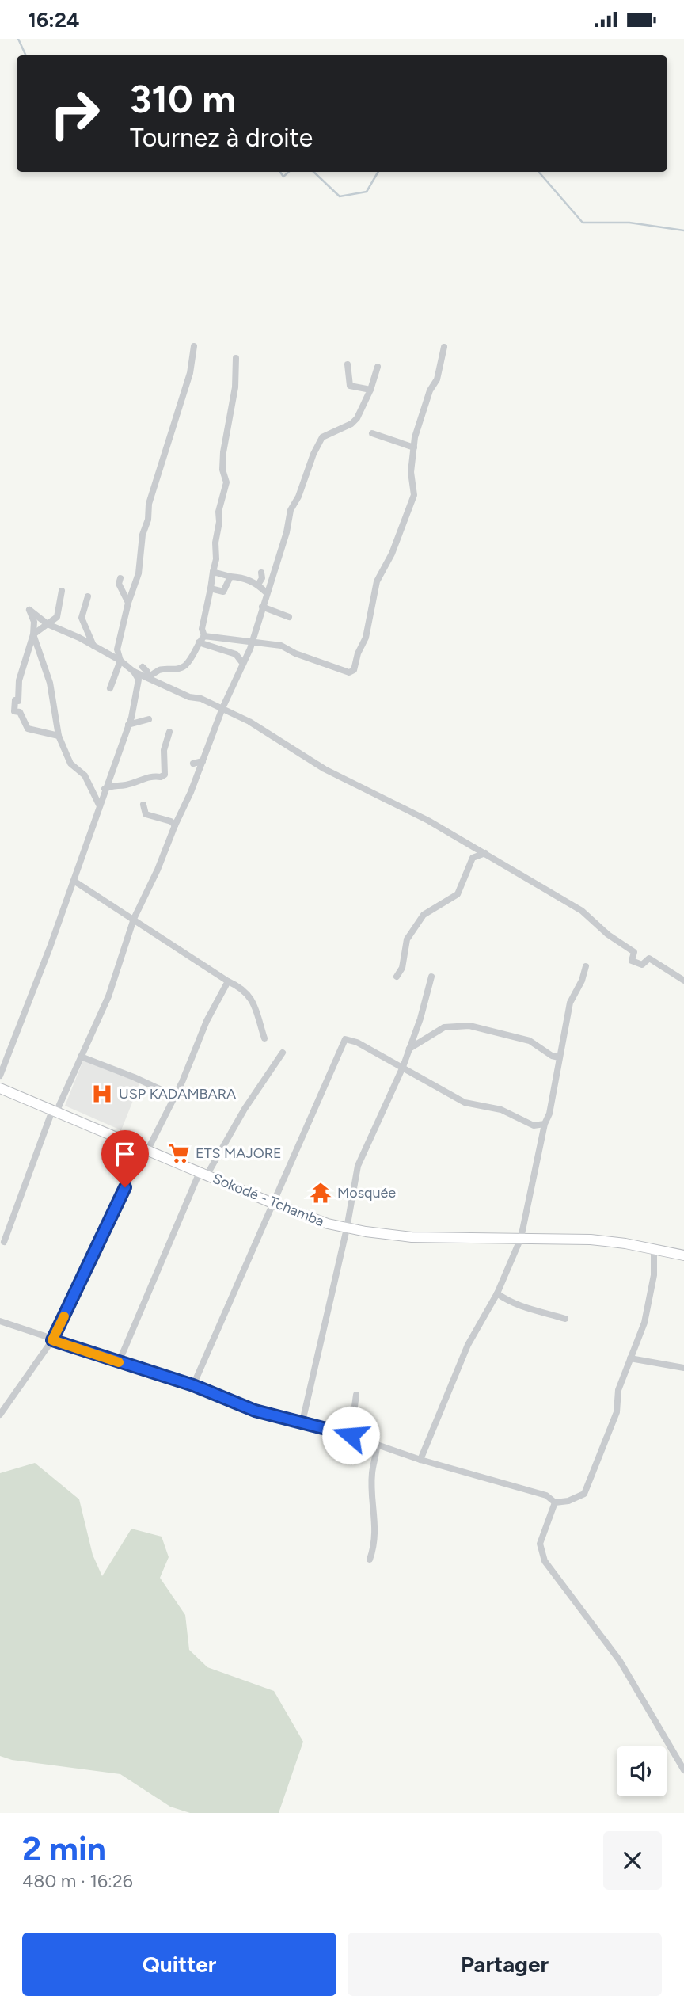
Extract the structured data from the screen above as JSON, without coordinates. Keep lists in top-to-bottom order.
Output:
{
  "streets": {
    "main road": ["Sokodé - Tchamba"]
  },
  "places": {
    "hospital": ["USP KADAMBARA"],
    "supermarket": ["ETS MAJORE"],
    "temple": ["Mosquée"]
  },
  "page": {
    "status": "16:24",
    "turn": ["310 m", "Tournez à droite"],
    "heading": ["2 min", "480 m · 16:26"],
    "buttons": ["Quitter", "Partager"]
  }
}
